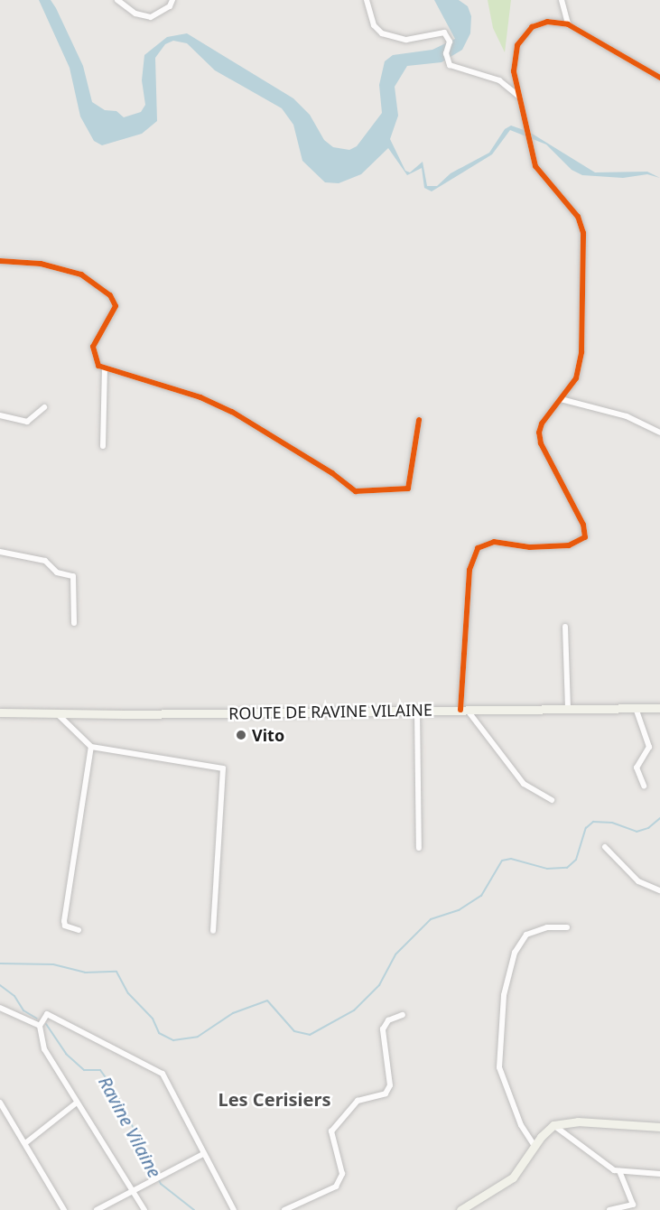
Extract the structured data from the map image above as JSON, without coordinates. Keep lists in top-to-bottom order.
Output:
{
  "streets": {
    "main road": ["ROUTE DE RAVINE VILAINE"]
  },
  "districts": ["Les Cerisiers"],
  "water": ["Ravine Vilaine"],
  "places": ["Vito"]
}
